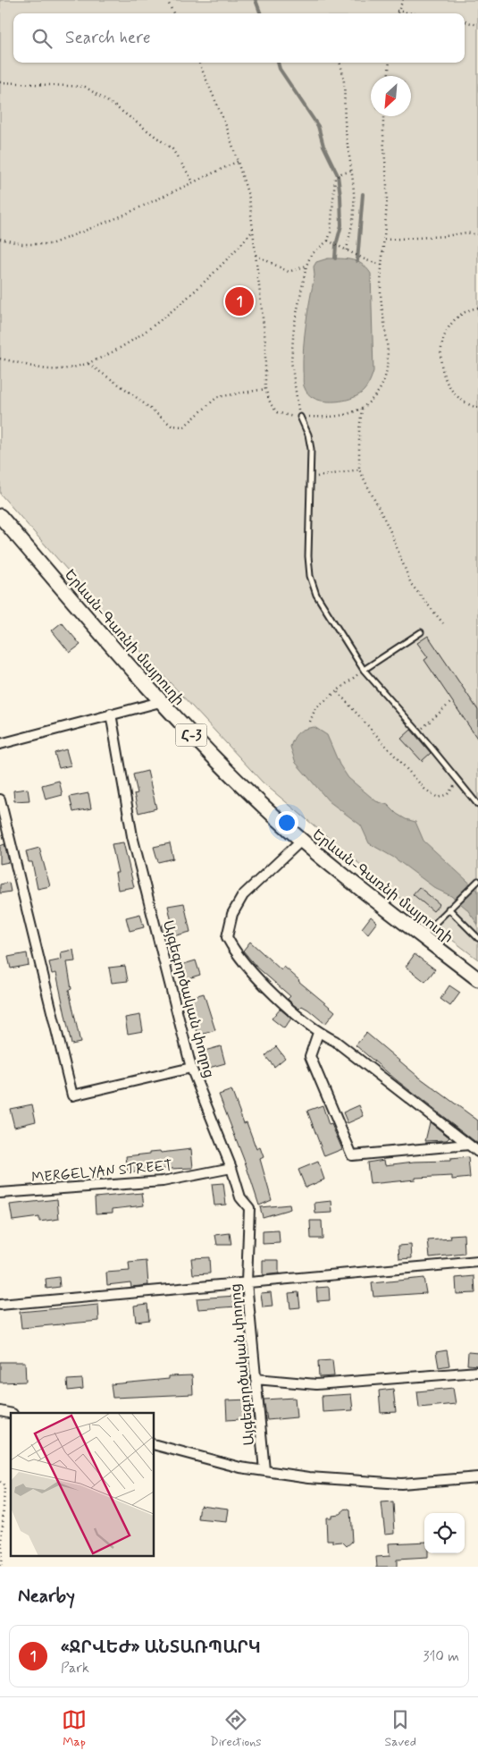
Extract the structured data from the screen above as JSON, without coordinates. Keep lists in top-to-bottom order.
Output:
{
  "streets": {
    "main road": ["Երևան-Գառնի մայրուղի", "Հ-3"],
    "street": ["Այգեգործական փողոց", "MERGELYAN STREET"]
  },
  "crossings": [
    ["Այգեգործական փողոց", "MERGELYAN STREET"]
  ],
  "north": "bottom left",
  "page": {
    "search": "Search here",
    "pins": "1",
    "heading": "Nearby",
    "list": [
      {
        "mark": "1",
        "name": "«ՋՐՎԵԺ» ԱՆՏԱՌՊԱՐԿ",
        "note": "Park",
        "value": "310 m"
      }
    ],
    "nav": ["Map", "Directions", "Saved"]
  }
}
